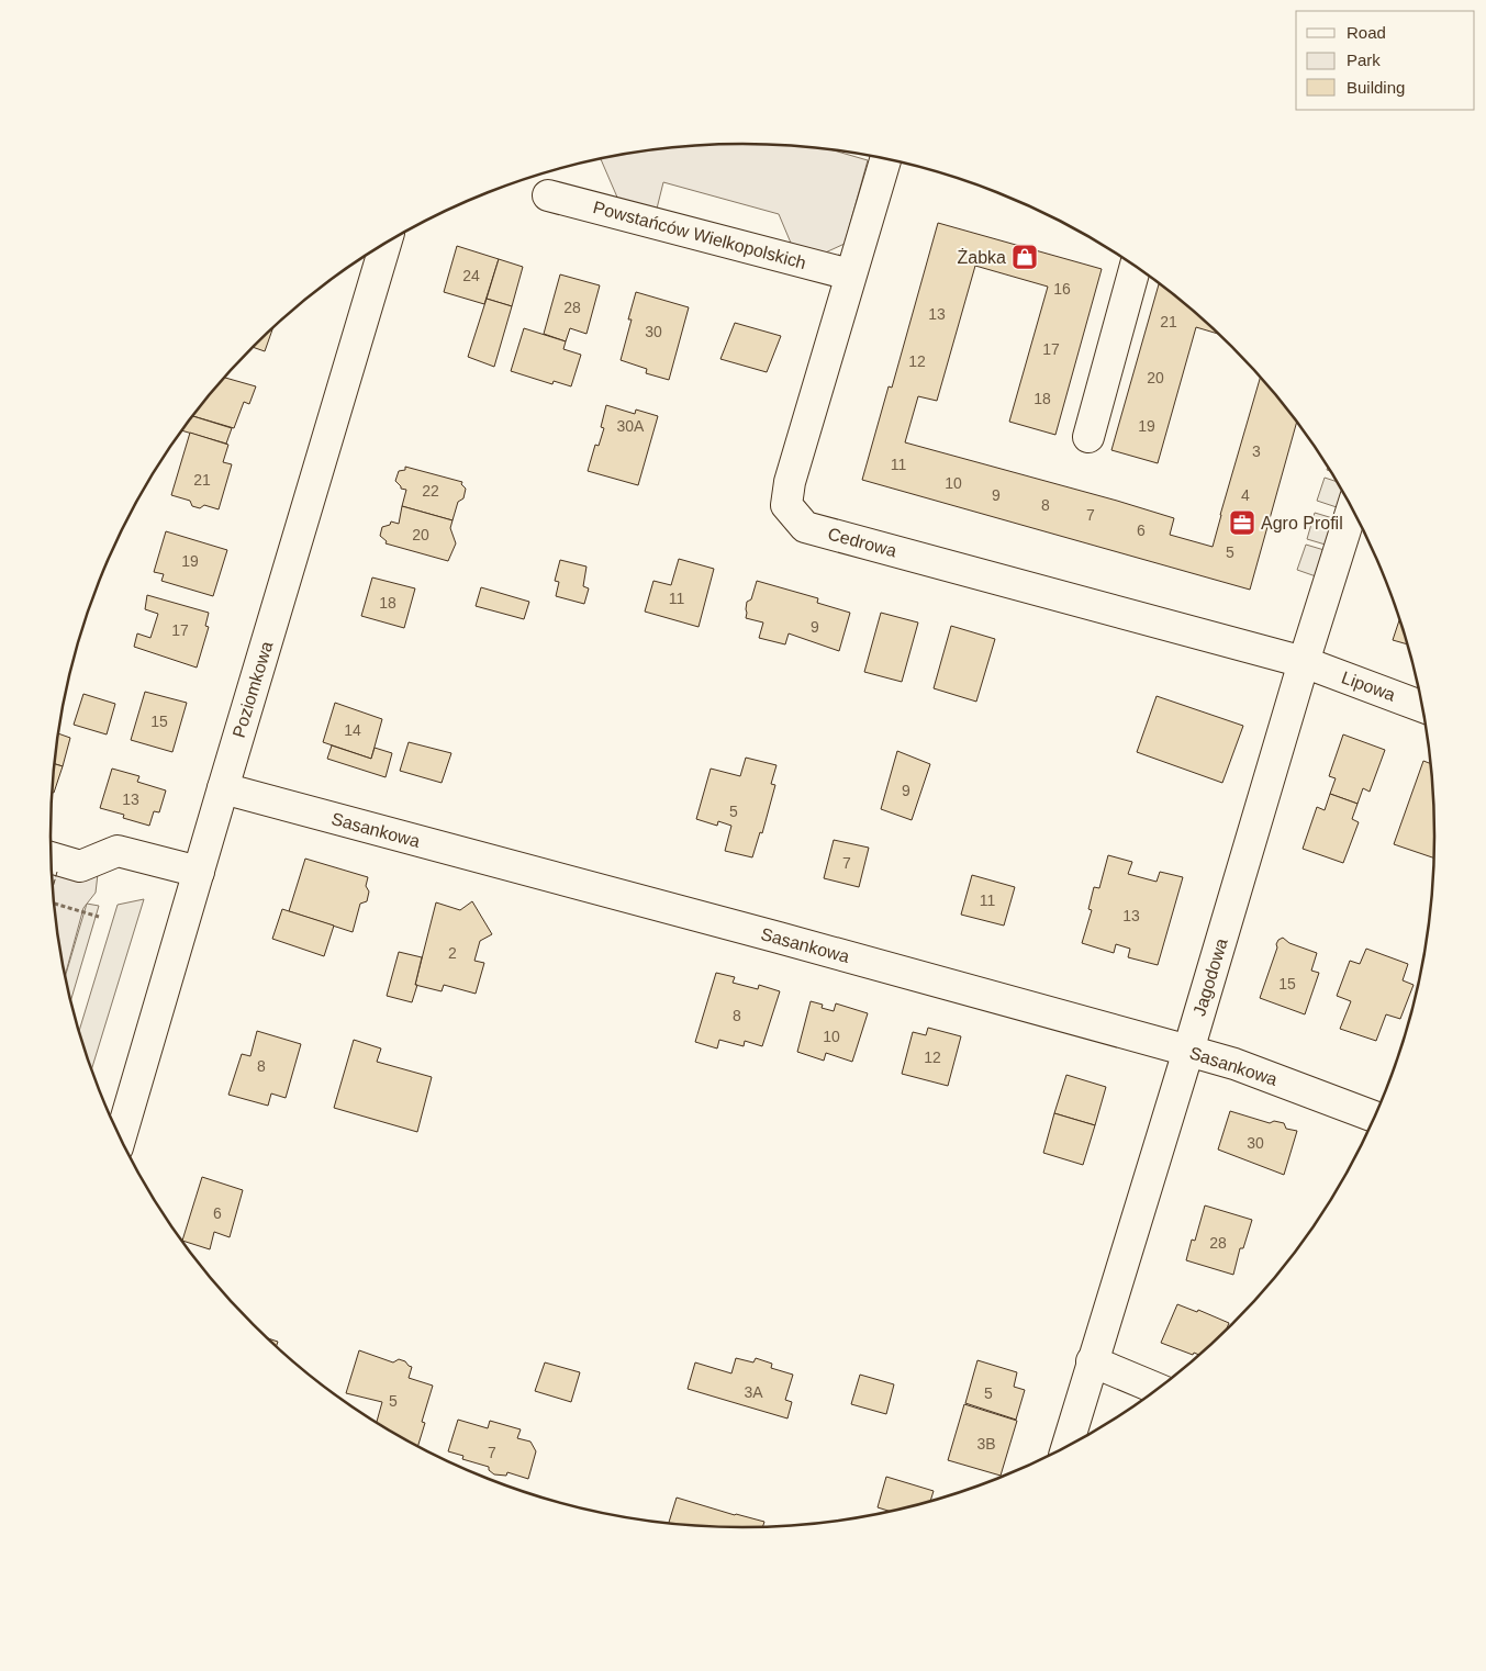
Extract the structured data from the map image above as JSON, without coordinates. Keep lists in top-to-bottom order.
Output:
{
  "streets": {
    "street": [
      "Powstańców Wielkopolskich",
      "Cedrowa",
      "Lipowa",
      "Poziomkowa",
      "Sasankowa",
      "Jagodowa"
    ]
  },
  "crossings": [
    ["Powstańców Wielkopolskich", "Cedrowa"],
    ["Cedrowa", "Lipowa"],
    ["Cedrowa", "Jagodowa"],
    ["Lipowa", "Jagodowa"],
    ["Poziomkowa", "Sasankowa"],
    ["Sasankowa", "Jagodowa"]
  ],
  "places": {
    "shop": ["Żabka"],
    "office": ["Agro Profil"]
  },
  "house_numbers": [
    "24",
    "16",
    "28",
    "13",
    "21",
    "30",
    "17",
    "12",
    "20",
    "18",
    "30A",
    "19",
    "3",
    "11",
    "21",
    "10",
    "22",
    "9",
    "4",
    "8",
    "7",
    "6",
    "20",
    "5",
    "19",
    "11",
    "18",
    "9",
    "17",
    "15",
    "14",
    "9",
    "13",
    "5",
    "7",
    "11",
    "13",
    "2",
    "15",
    "8",
    "10",
    "12",
    "8",
    "30",
    "6",
    "28",
    "3A",
    "5",
    "5",
    "3B",
    "7"
  ],
  "legend": ["Road", "Park", "Building"]
}
